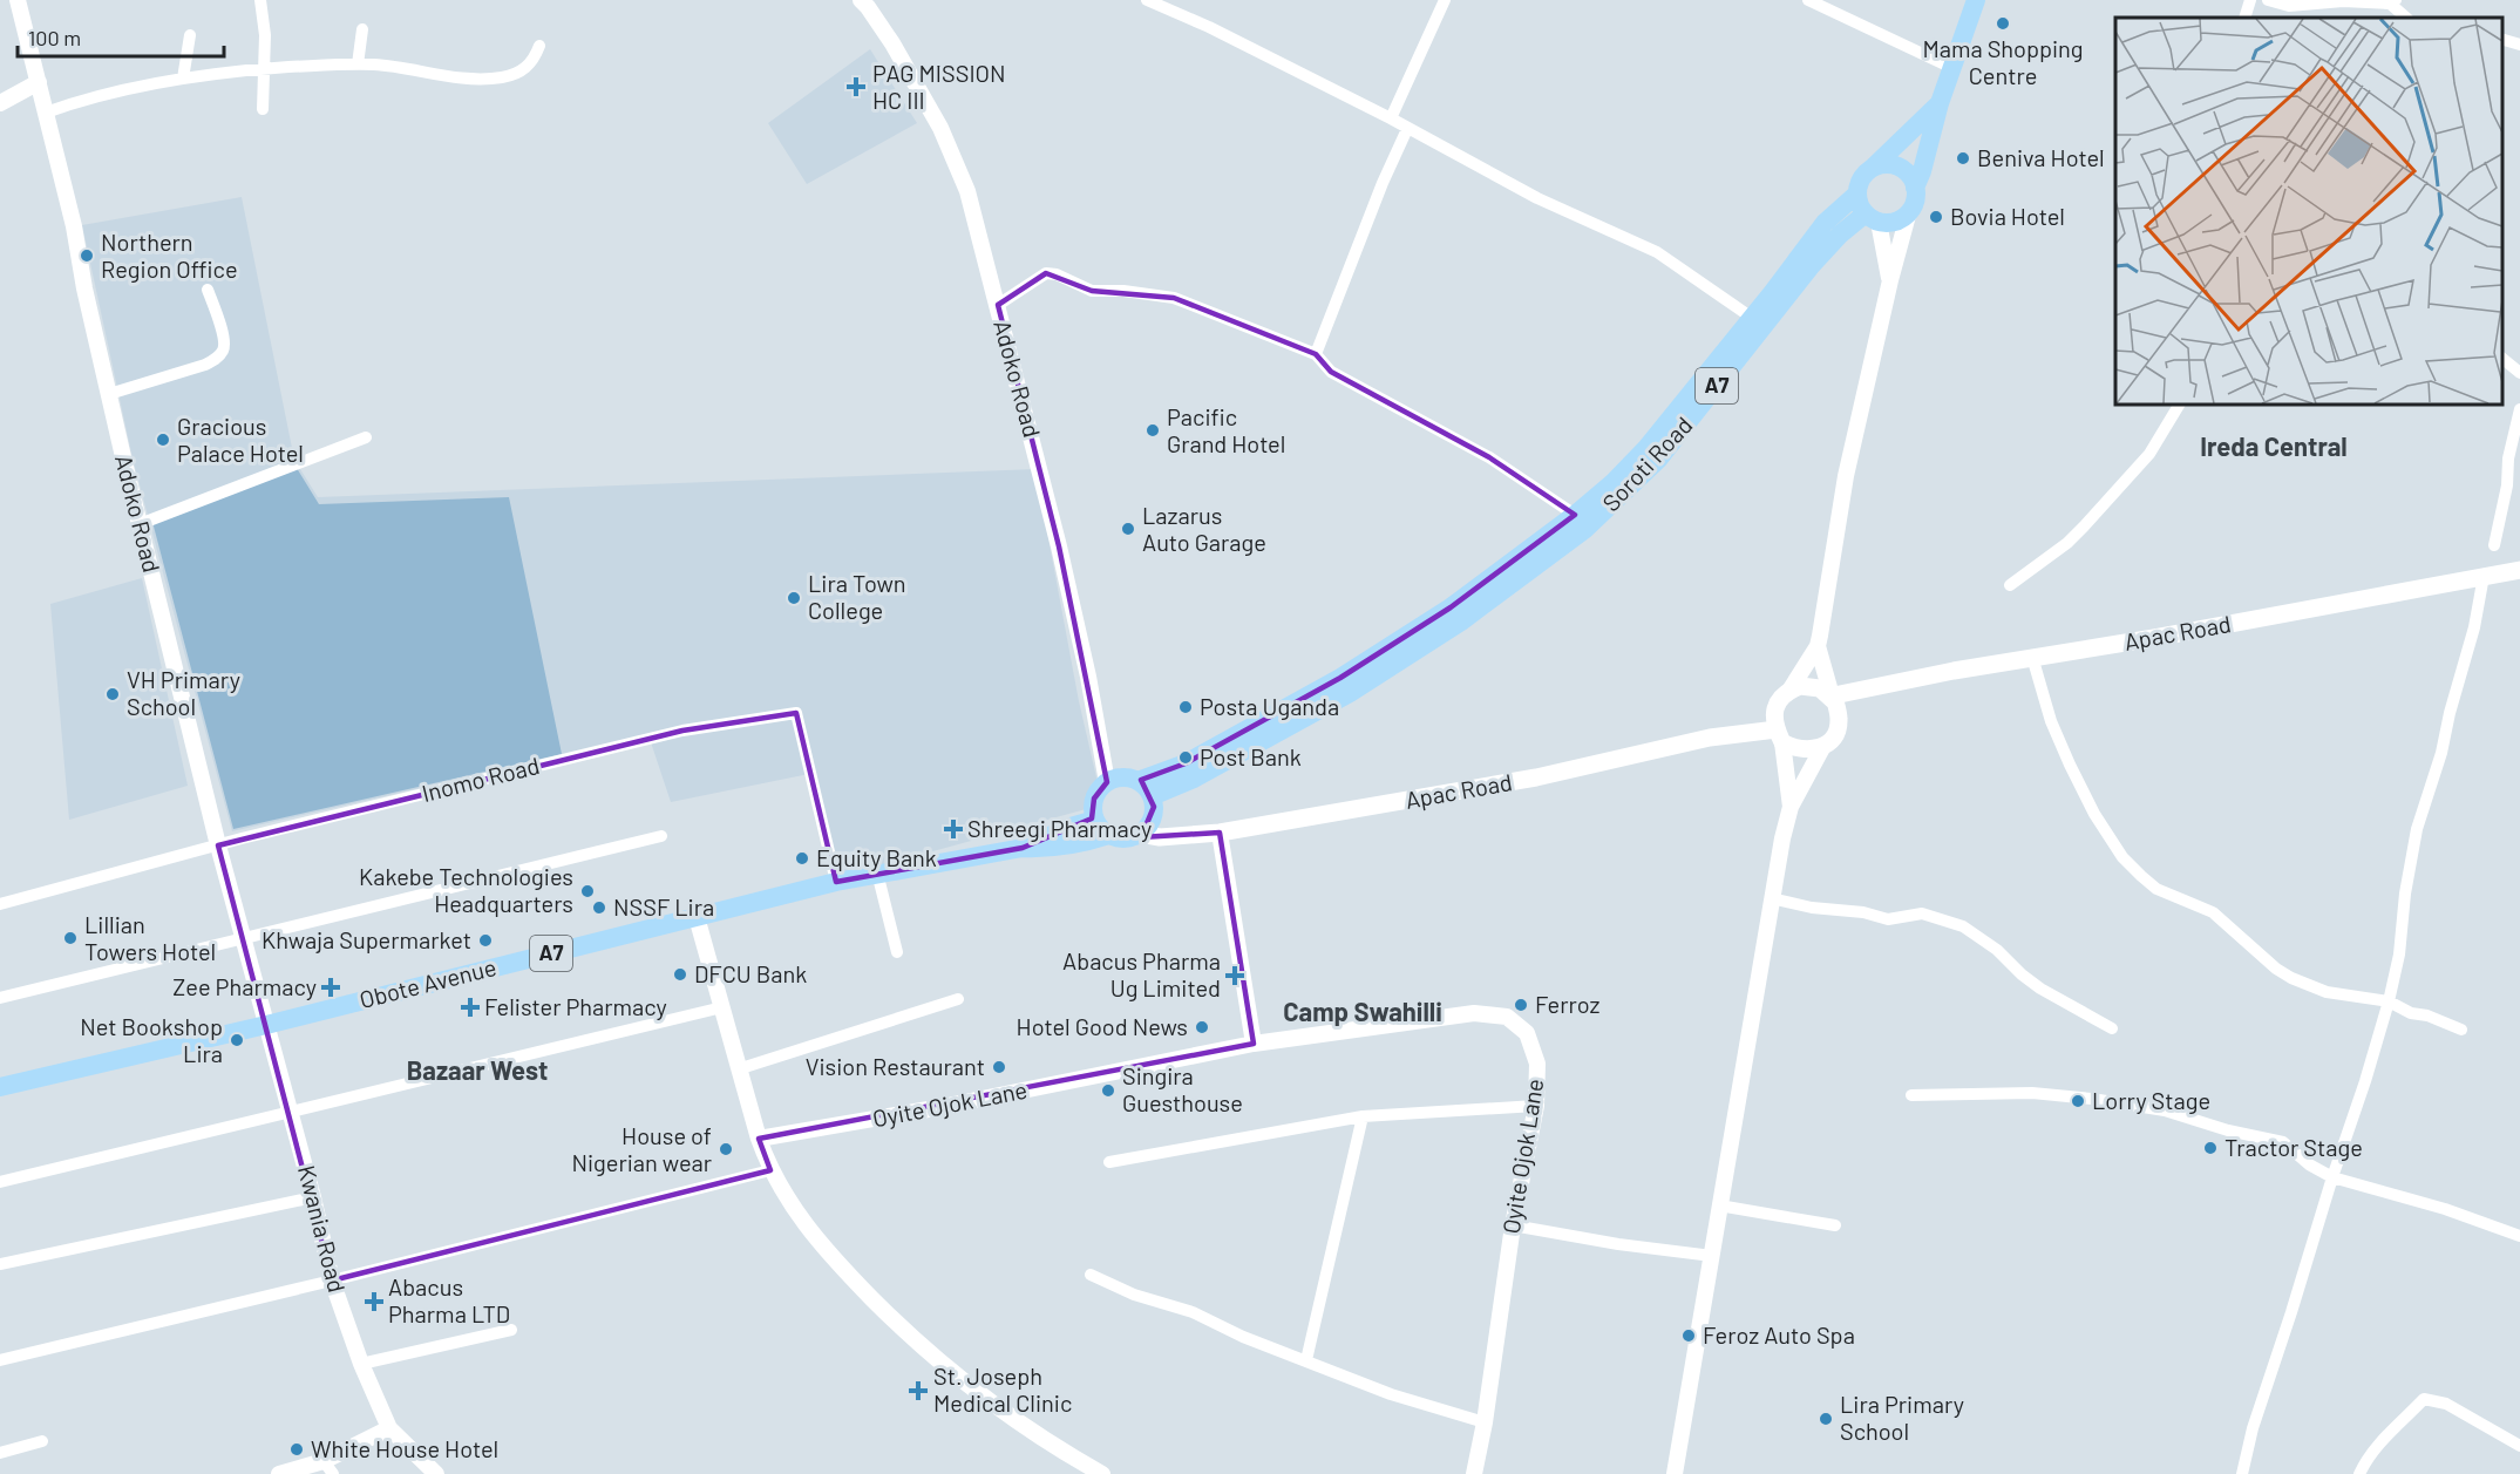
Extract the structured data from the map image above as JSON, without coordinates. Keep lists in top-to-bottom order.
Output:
{
  "streets": {
    "main road": [
      "A7",
      "Soroti Road",
      "Apac Road",
      "Obote Avenue"
    ],
    "street": [
      "Adoko Road",
      "Inomo Road",
      "Oyite Ojok Lane",
      "Kwania Road"
    ]
  },
  "crossings": [
    ["Adoko Road", "A7"],
    ["Adoko Road", "Apac Road"],
    ["Adoko Road", "Inomo Road"],
    ["Adoko Road", "Obote Avenue"],
    ["Adoko Road", "Kwania Road"],
    ["A7", "Soroti Road"],
    ["A7", "Apac Road"],
    ["A7", "Obote Avenue"],
    ["Apac Road", "Obote Avenue"],
    ["Inomo Road", "Obote Avenue"],
    ["Obote Avenue", "Kwania Road"]
  ],
  "districts": ["Ireda Central", "Camp Swahilli", "Bazaar West"],
  "places": {
    "other": [
      "Mama Shopping Centre",
      "Beniva Hotel",
      "Bovia Hotel",
      "Northern Region Office",
      "Pacific Grand Hotel",
      "Gracious Palace Hotel",
      "Lazarus Auto Garage",
      "Lira Town College",
      "VH Primary School",
      "Posta Uganda",
      "Post Bank",
      "Equity Bank",
      "Kakebe Technologies Headquarters",
      "NSSF Lira",
      "Lillian Towers Hotel",
      "Khwaja Supermarket",
      "DFCU Bank",
      "Ferroz",
      "Hotel Good News",
      "Net Bookshop Lira",
      "Vision Restaurant",
      "Singira Guesthouse",
      "Lorry Stage",
      "Tractor Stage",
      "House of Nigerian wear",
      "Feroz Auto Spa",
      "Lira Primary School",
      "White House Hotel"
    ],
    "health": [
      "PAG MISSION HC III",
      "Shreegi Pharmacy",
      "Abacus Pharma Ug Limited",
      "Zee Pharmacy",
      "Felister Pharmacy",
      "Abacus Pharma LTD",
      "St. Joseph Medical Clinic"
    ]
  },
  "scale_bar": "100 m"
}
